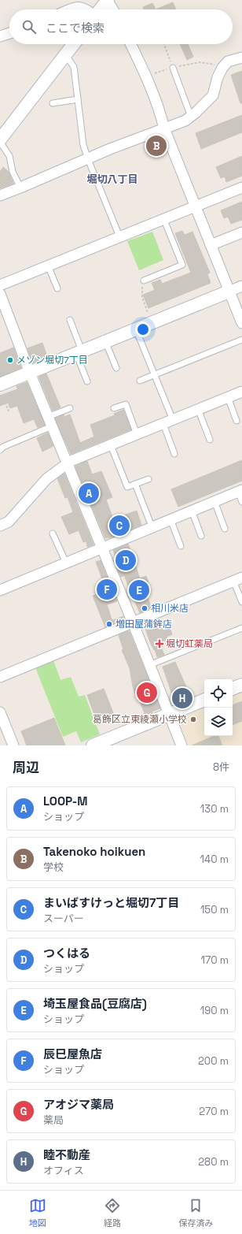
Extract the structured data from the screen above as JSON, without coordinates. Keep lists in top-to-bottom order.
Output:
{
  "districts": ["堀切八丁目"],
  "places": {
    "other": [
      "メゾン堀切7丁目",
      "相川米店",
      "増田屋蒲鉾店",
      "葛飾区立東綾瀬小学校"
    ],
    "health": ["堀切虹薬局"]
  },
  "page": {
    "search": "ここで検索",
    "pins": [
      "B",
      "A",
      "C",
      "D",
      "F",
      "E",
      "G",
      "H"
    ],
    "heading": ["周辺", "8件"],
    "list": [
      {
        "mark": "A",
        "name": "LOOP-M",
        "note": "ショップ",
        "value": "130 m"
      },
      {
        "mark": "B",
        "name": "Takenoko hoikuen",
        "note": "学校",
        "value": "140 m"
      },
      {
        "mark": "C",
        "name": "まいばすけっと堀切7丁目",
        "note": "スーパー",
        "value": "150 m"
      },
      {
        "mark": "D",
        "name": "つくはる",
        "note": "ショップ",
        "value": "170 m"
      },
      {
        "mark": "E",
        "name": "埼玉屋食品(豆腐店)",
        "note": "ショップ",
        "value": "190 m"
      },
      {
        "mark": "F",
        "name": "辰巳屋魚店",
        "note": "ショップ",
        "value": "200 m"
      },
      {
        "mark": "G",
        "name": "アオジマ薬局",
        "note": "薬局",
        "value": "270 m"
      },
      {
        "mark": "H",
        "name": "睦不動産",
        "note": "オフィス",
        "value": "280 m"
      }
    ],
    "nav": ["地図", "経路", "保存済み"]
  }
}
